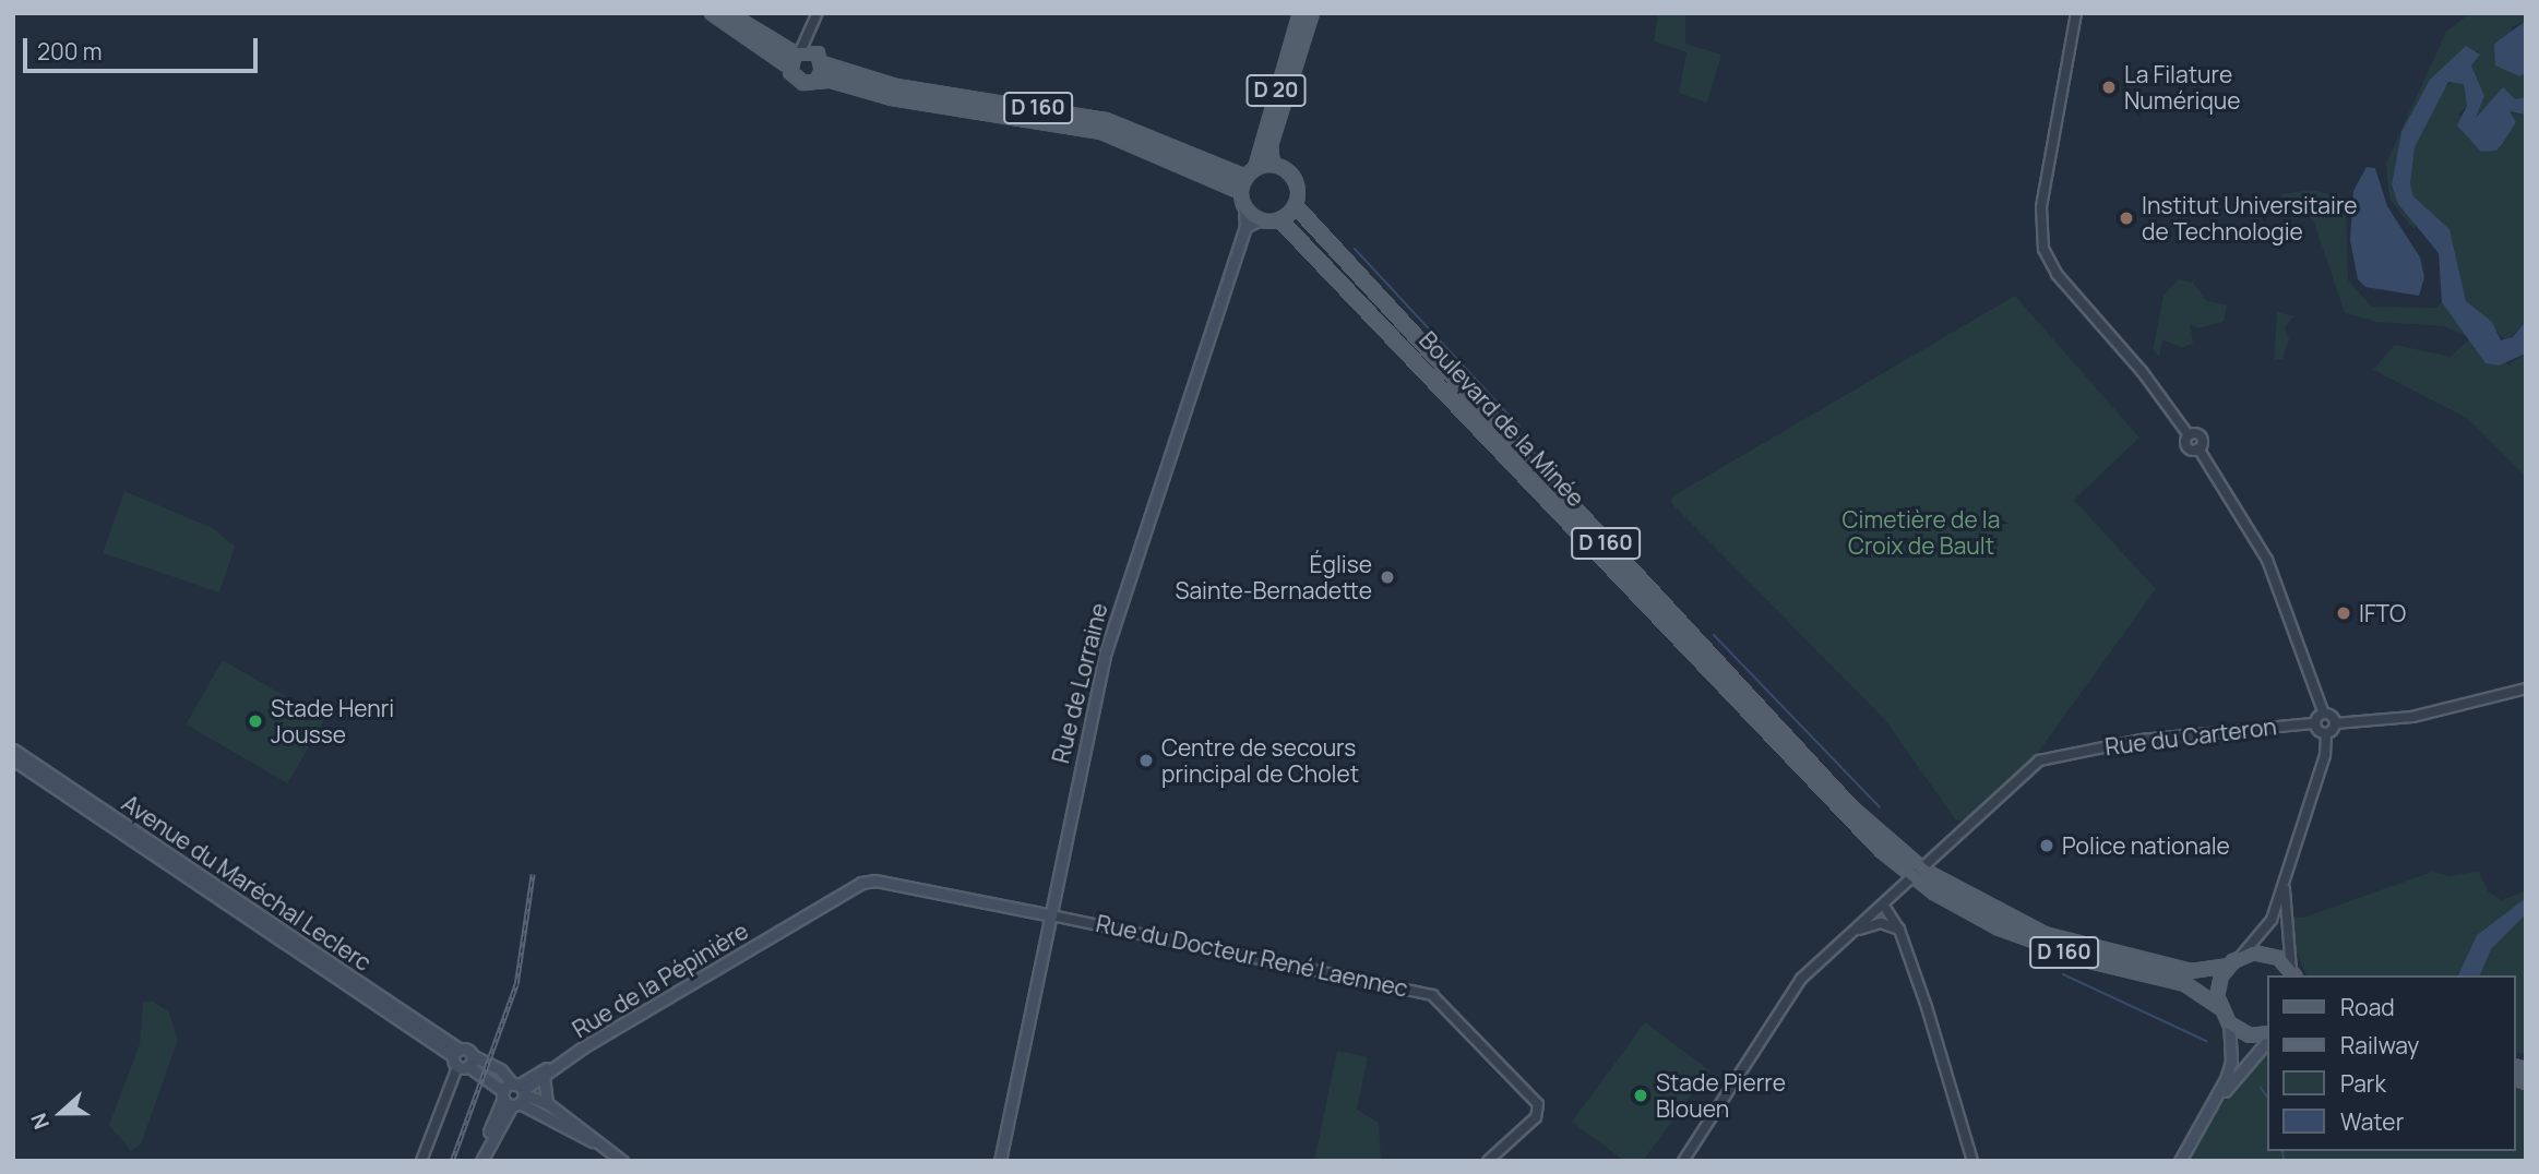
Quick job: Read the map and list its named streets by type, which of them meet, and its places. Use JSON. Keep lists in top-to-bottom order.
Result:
{
  "streets": {
    "main road": [
      "D 20",
      "D 160",
      "Boulevard de la Minée",
      "Rue de Lorraine",
      "Avenue du Maréchal Leclerc",
      "Rue de la Pépinière"
    ],
    "street": ["Rue du Carteron", "Rue du Docteur René Laennec"]
  },
  "crossings": [
    ["D 20", "D 160"],
    ["D 20", "Boulevard de la Minée"],
    ["D 20", "Rue de Lorraine"],
    ["D 160", "Boulevard de la Minée"],
    ["D 160", "Rue de Lorraine"],
    ["D 160", "Rue du Carteron"],
    ["Boulevard de la Minée", "Rue de Lorraine"],
    ["Boulevard de la Minée", "Rue du Carteron"],
    ["Rue de Lorraine", "Rue du Docteur René Laennec"],
    ["Rue de Lorraine", "Rue de la Pépinière"],
    ["Avenue du Maréchal Leclerc", "Rue de la Pépinière"],
    ["Rue du Docteur René Laennec", "Rue de la Pépinière"]
  ],
  "parks": ["Cimetière de la Croix de Bault"],
  "places": [
    "La Filature Numérique",
    "Institut Universitaire de Technologie",
    "Église Sainte-Bernadette",
    "IFTO",
    "Stade Henri Jousse",
    "Centre de secours principal de Cholet",
    "Police nationale",
    "Stade Pierre Blouen"
  ],
  "legend": [
    "Road",
    "Railway",
    "Park",
    "Water"
  ],
  "scale_bar": "200 m",
  "north": "left"
}
